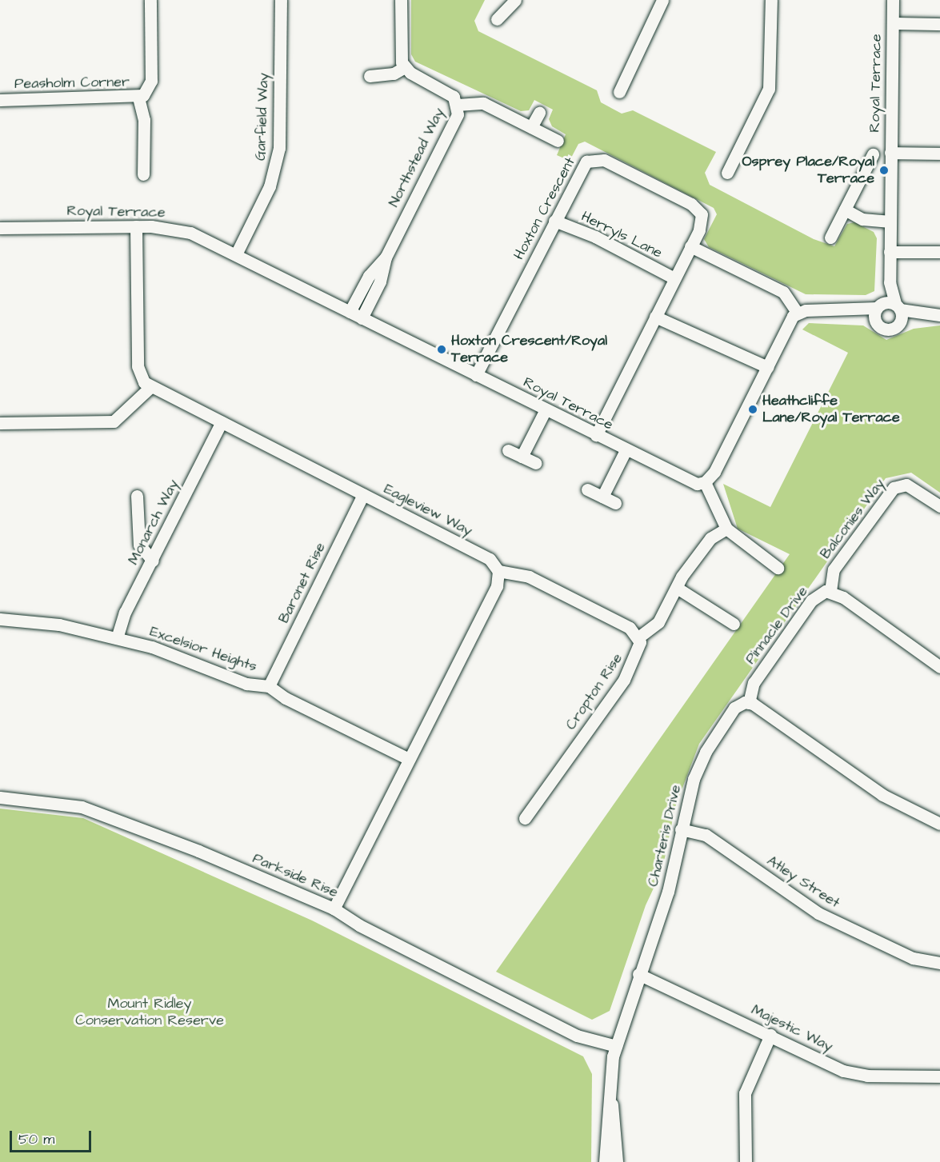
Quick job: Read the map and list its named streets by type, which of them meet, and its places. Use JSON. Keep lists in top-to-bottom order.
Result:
{
  "streets": {
    "street": [
      "Peasholm Corner",
      "Royal Terrace",
      "Garfield Way",
      "Northstead Way",
      "Hoxton Crescent",
      "Herryls Lane",
      "Eagleview Way",
      "Balconies Way",
      "Monarch Way",
      "Baronet Rise",
      "Pinnacle Drive",
      "Excelsior Heights",
      "Cropton Rise",
      "Charteris Drive",
      "Parkside Rise",
      "Atley Street",
      "Majestic Way"
    ]
  },
  "crossings": [
    ["Royal Terrace", "Garfield Way"],
    ["Royal Terrace", "Northstead Way"],
    ["Royal Terrace", "Hoxton Crescent"],
    ["Hoxton Crescent", "Herryls Lane"],
    ["Eagleview Way", "Monarch Way"],
    ["Eagleview Way", "Baronet Rise"],
    ["Balconies Way", "Pinnacle Drive"],
    ["Monarch Way", "Excelsior Heights"],
    ["Baronet Rise", "Excelsior Heights"],
    ["Pinnacle Drive", "Charteris Drive"],
    ["Charteris Drive", "Parkside Rise"],
    ["Charteris Drive", "Atley Street"],
    ["Charteris Drive", "Majestic Way"]
  ],
  "parks": ["Mount Ridley Conservation Reserve"],
  "places": ["Osprey Place/Royal Terrace", "Hoxton Crescent/Royal Terrace", "Heathcliffe Lane/Royal Terrace"],
  "scale_bar": "50 m"
}
